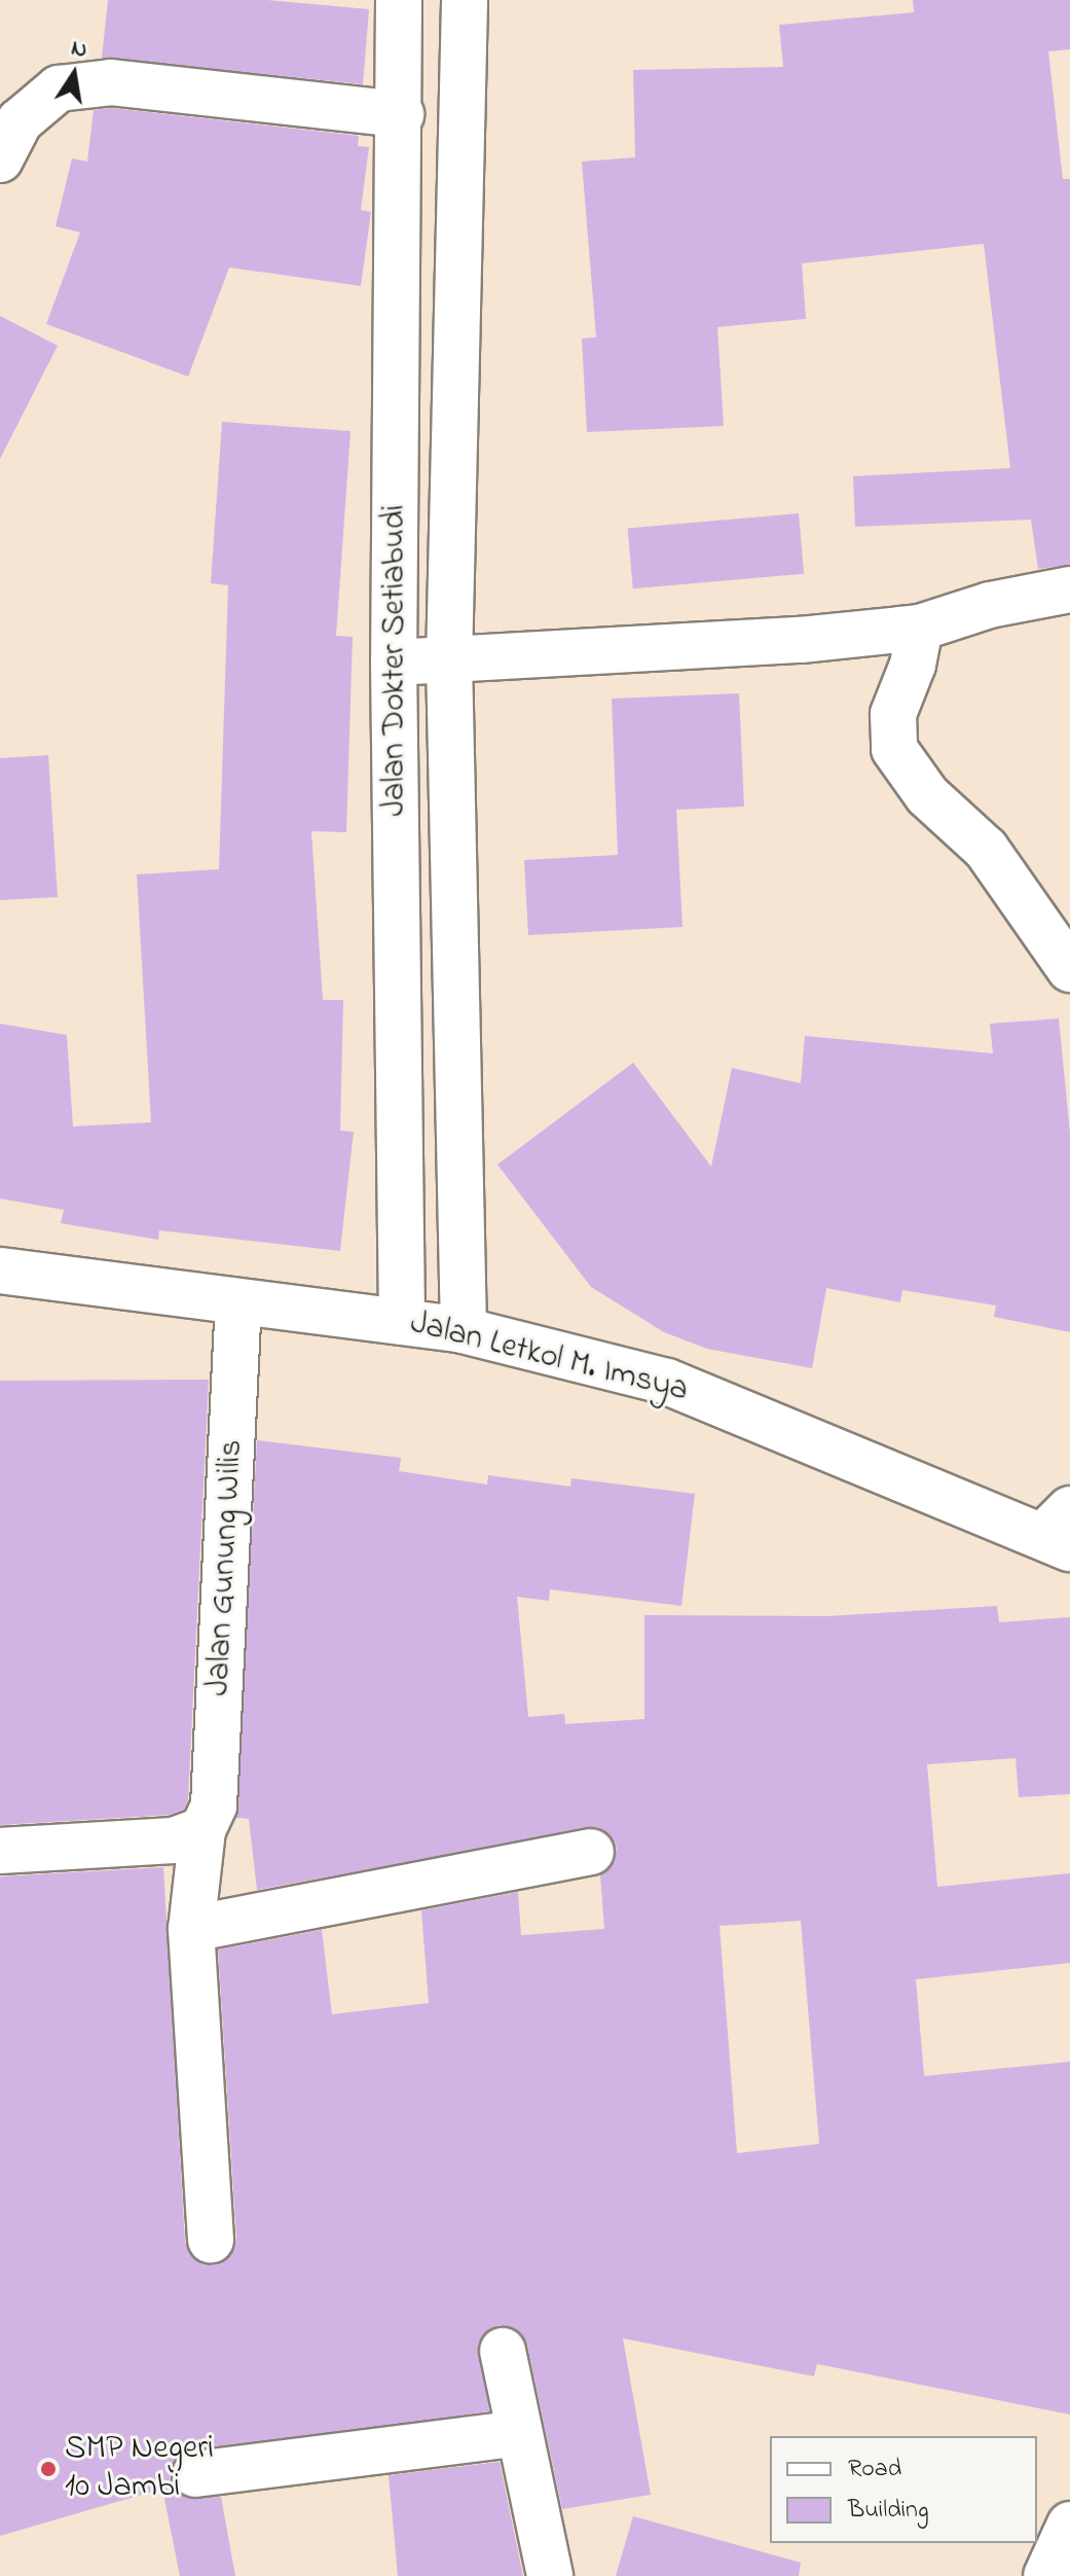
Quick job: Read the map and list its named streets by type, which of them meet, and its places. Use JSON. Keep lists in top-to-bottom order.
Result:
{
  "streets": {
    "street": ["Jalan Dokter Setiabudi", "Jalan Letkol M. Imsya", "Jalan Gunung Wilis"]
  },
  "crossings": [
    ["Jalan Dokter Setiabudi", "Jalan Letkol M. Imsya"],
    ["Jalan Letkol M. Imsya", "Jalan Gunung Wilis"]
  ],
  "places": ["SMP Negeri 10 Jambi"],
  "legend": ["Road", "Building"],
  "north": "top"
}
